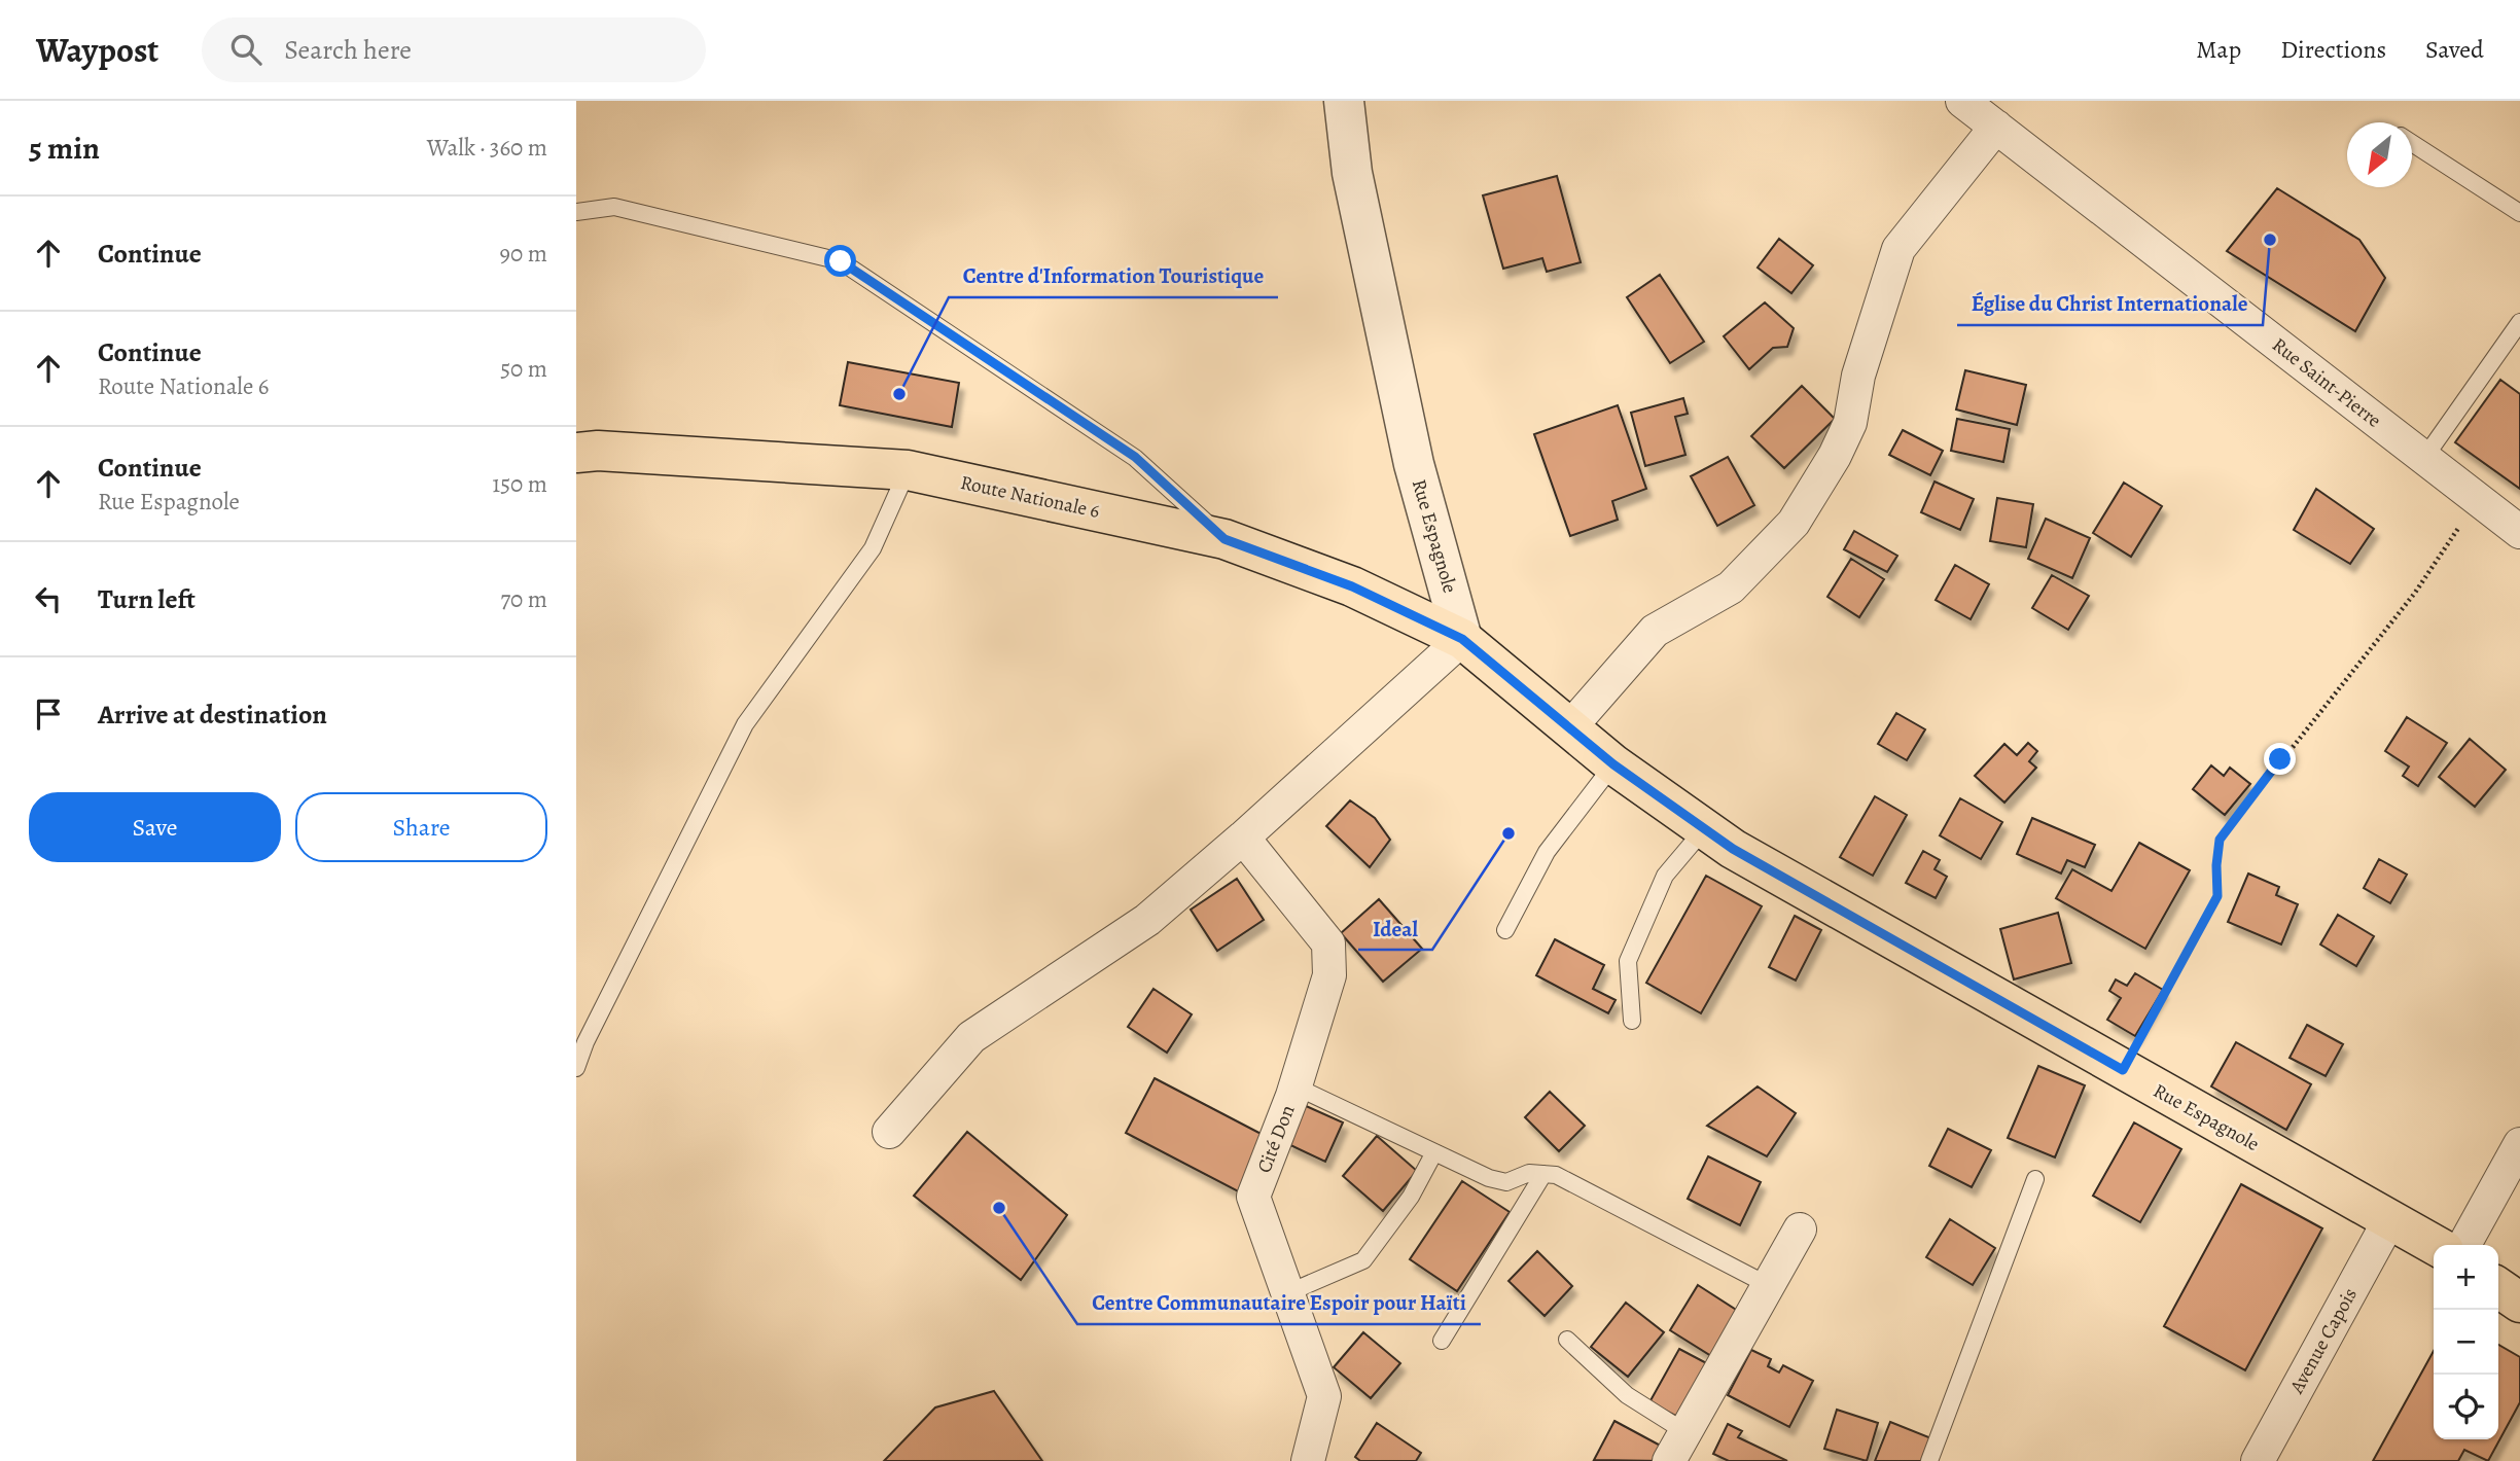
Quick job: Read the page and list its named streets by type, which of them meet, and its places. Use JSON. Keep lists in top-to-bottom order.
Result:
{
  "streets": {
    "main road": ["Route Nationale 6", "Rue Espagnole"],
    "street": ["Rue Saint-Pierre", "Cité Don", "Avenue Capois"]
  },
  "crossings": [
    ["Route Nationale 6", "Rue Espagnole"],
    ["Rue Espagnole", "Avenue Capois"]
  ],
  "places": [
    "Église du Christ Internationale",
    "Centre d'Information Touristique",
    "Ideal",
    "Centre Communautaire Espoir pour Haïti"
  ],
  "north": "bottom left",
  "page": {
    "header": "Waypost",
    "search": "Search here",
    "nav": ["Map", "Directions", "Saved"],
    "heading": ["5 min", "Walk · 360 m"],
    "list": [
      ["Continue", "90 m"],
      ["Continue", "Route Nationale 6", "50 m"],
      ["Continue", "Rue Espagnole", "150 m"],
      ["Turn left", "70 m"],
      "Arrive at destination"
    ],
    "buttons": ["Save", "Share"],
    "map_buttons": ["+", "−"]
  }
}
